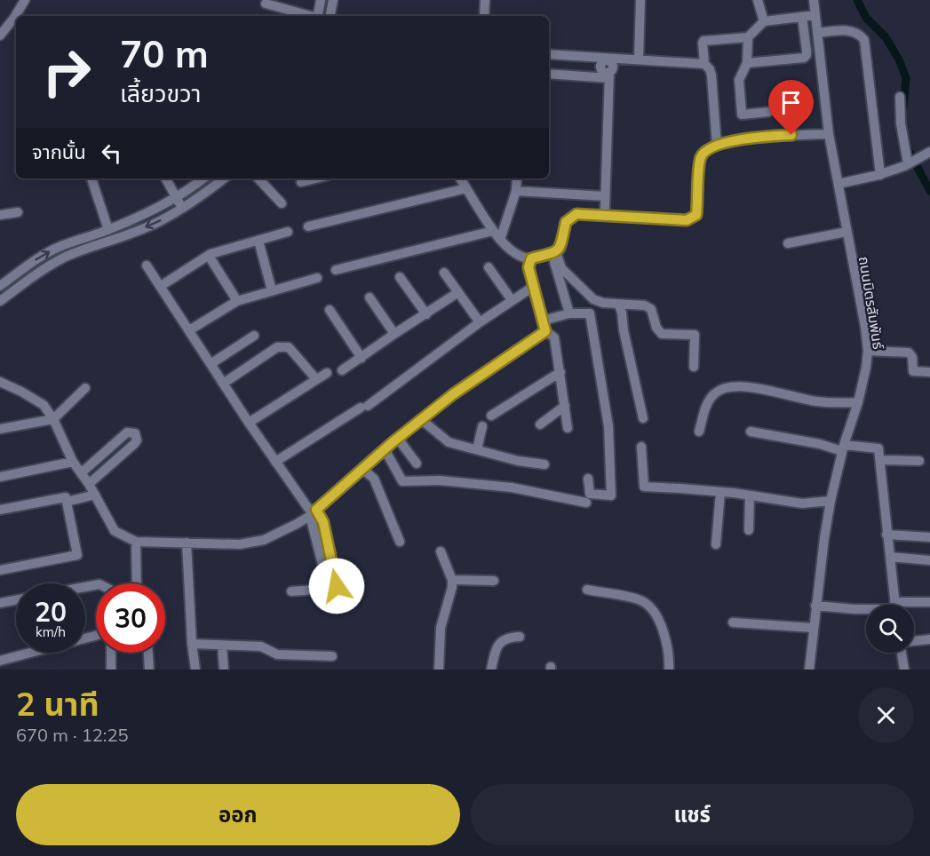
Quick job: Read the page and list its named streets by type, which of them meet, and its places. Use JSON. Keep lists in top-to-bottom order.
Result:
{
  "streets": {
    "street": ["ถนนมิตรสัมพันธ์"]
  },
  "page": {
    "turn": ["70 m", "เลี้ยวขวา"],
    "then": "จากนั้น",
    "speed": "20 km/h",
    "limit": "30",
    "heading": ["2 นาที", "670 m · 12:25"],
    "buttons": ["ออก", "แชร์"]
  }
}
